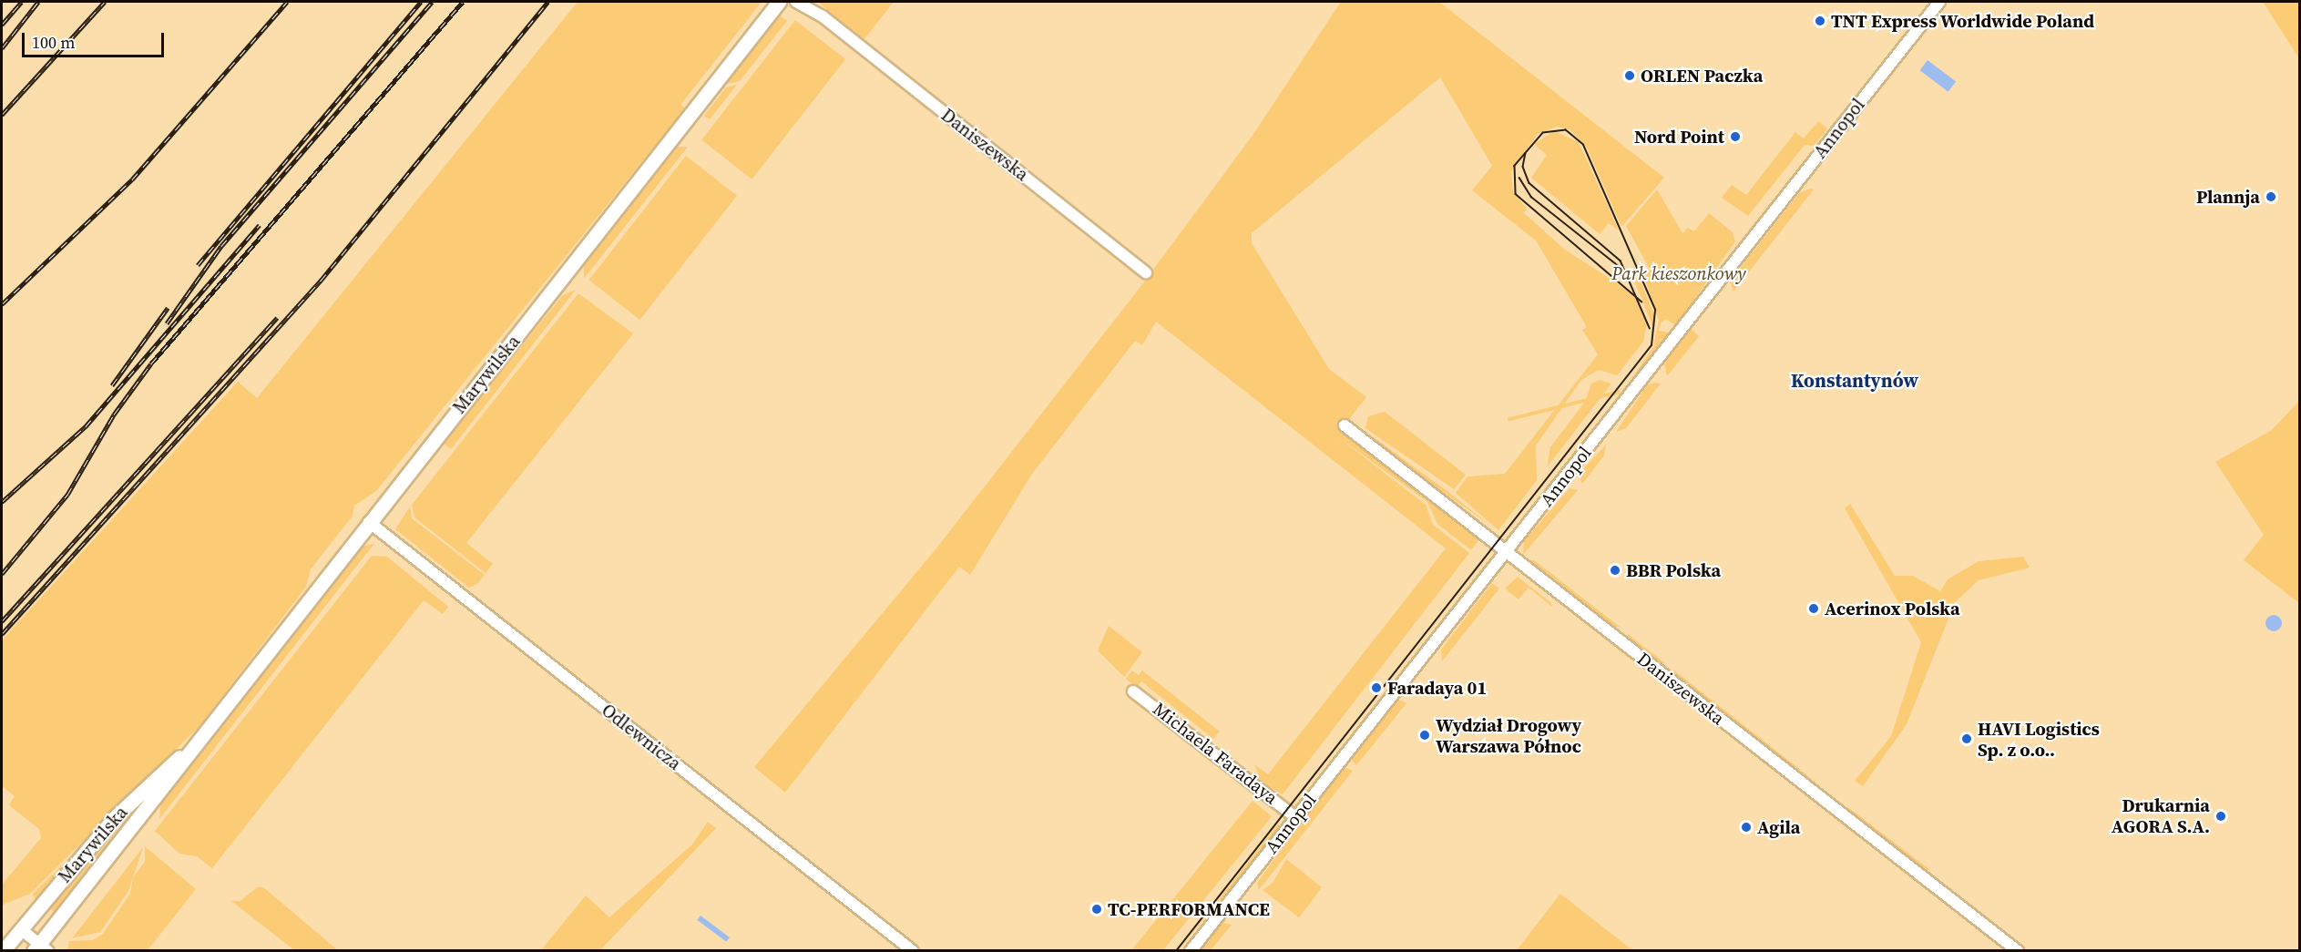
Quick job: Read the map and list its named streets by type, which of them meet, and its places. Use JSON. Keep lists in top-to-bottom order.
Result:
{
  "streets": {
    "main road": ["Marywilska"],
    "street": [
      "Annopol",
      "Daniszewska",
      "Odlewnicza",
      "Michaela Faradaya"
    ]
  },
  "crossings": [
    ["Annopol", "Daniszewska"],
    ["Annopol", "Michaela Faradaya"],
    ["Marywilska", "Odlewnicza"]
  ],
  "districts": ["Konstantynów"],
  "parks": ["Park kieszonkowy"],
  "places": [
    "TNT Express Worldwide Poland",
    "ORLEN Paczka",
    "Nord Point",
    "Plannja",
    "BBR Polska",
    "Acerinox Polska",
    "Faradaya 01",
    "Wydział Drogowy Warszawa Północ",
    "HAVI Logistics Sp. z o.o..",
    "Drukarnia AGORA S.A.",
    "Agila",
    "TC-PERFORMANCE"
  ],
  "scale_bar": "100 m"
}
